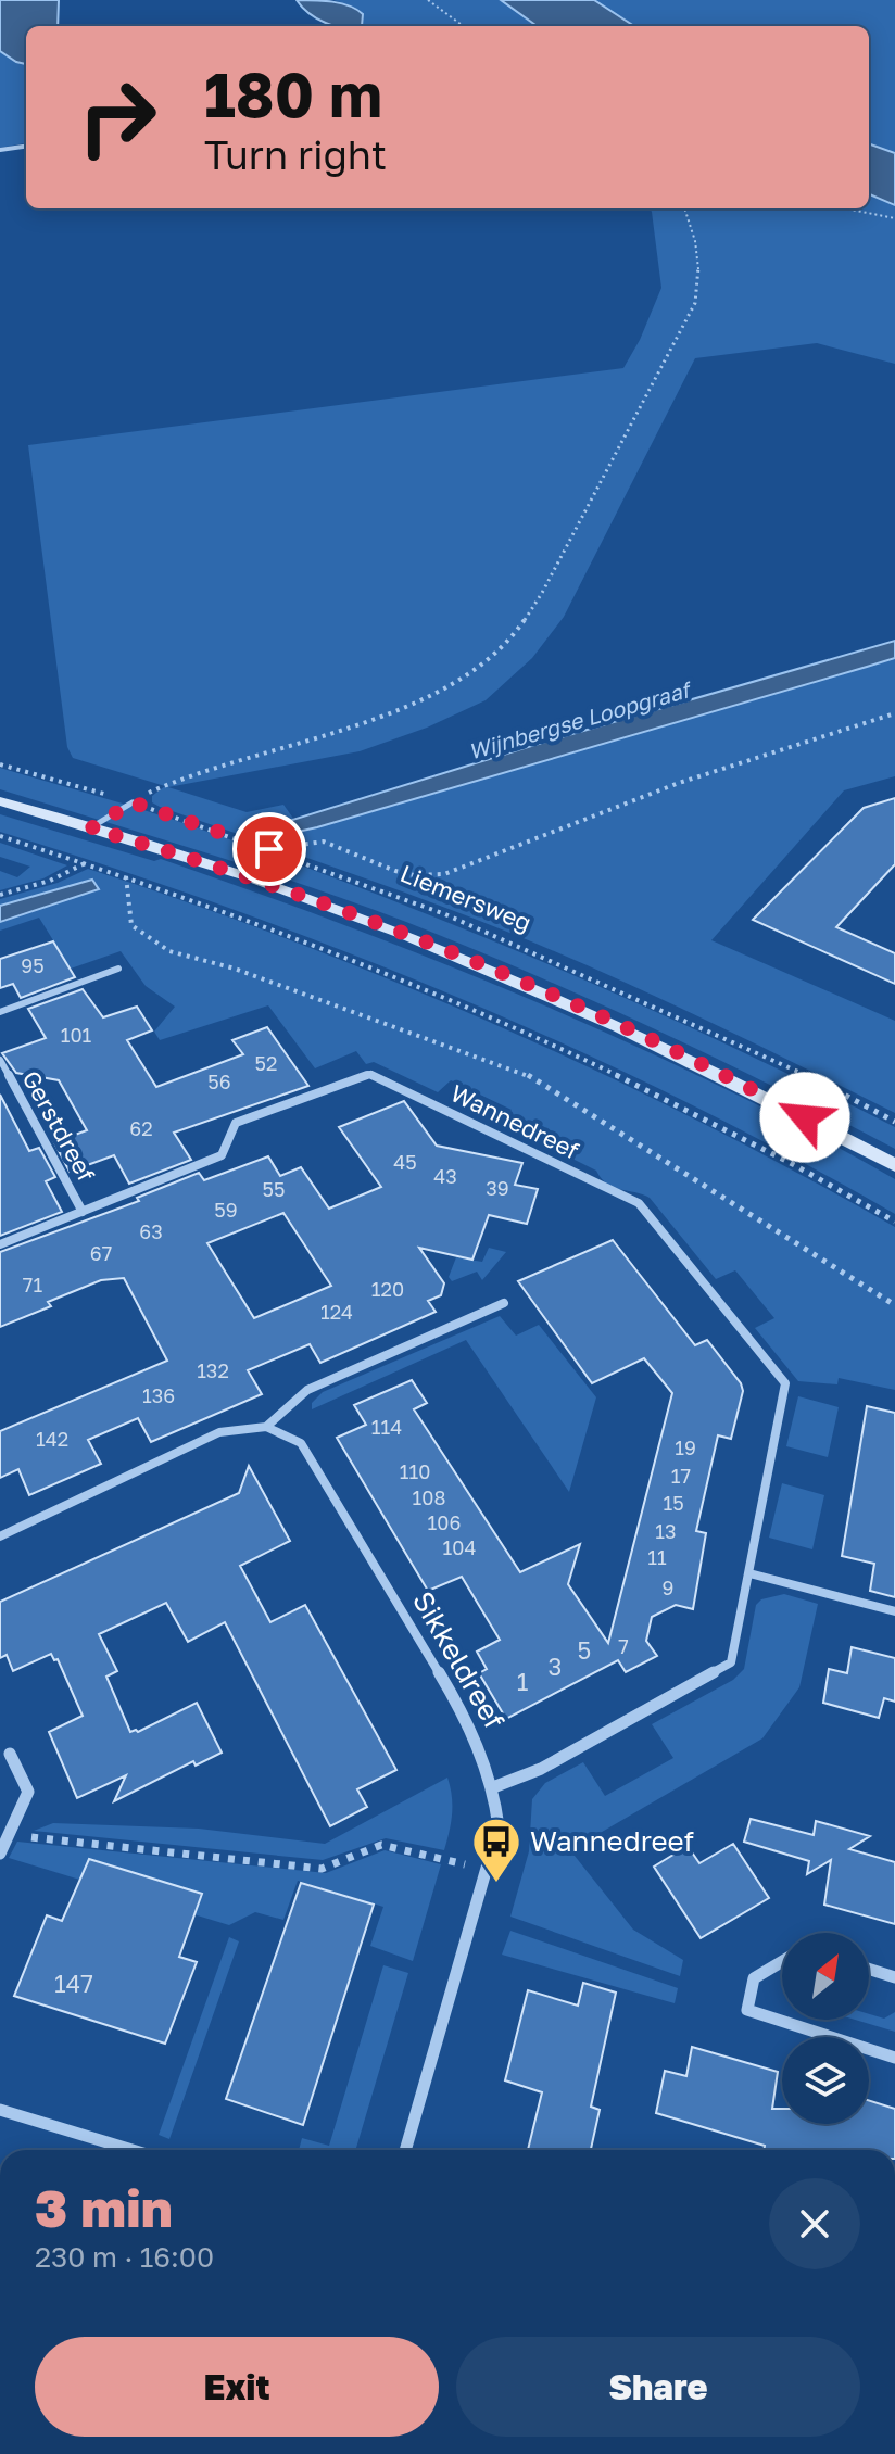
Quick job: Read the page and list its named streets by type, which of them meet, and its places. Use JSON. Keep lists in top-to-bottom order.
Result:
{
  "streets": {
    "street": ["Wannedreef", "Gerstdreef", "Sikkeldreef"],
    "path": ["Liemersweg"]
  },
  "crossings": [
    ["Wannedreef", "Gerstdreef"],
    ["Wannedreef", "Sikkeldreef"]
  ],
  "water": ["Wijnbergse Loopgraaf"],
  "places": {
    "bus stop": ["Wannedreef"]
  },
  "house_numbers": [
    "95",
    "101",
    "52",
    "56",
    "62",
    "45",
    "43",
    "39",
    "55",
    "59",
    "63",
    "67",
    "71",
    "120",
    "124",
    "132",
    "136",
    "114",
    "142",
    "19",
    "110",
    "17",
    "108",
    "15",
    "106",
    "13",
    "104",
    "11",
    "9",
    "7",
    "5",
    "3",
    "1",
    "147"
  ],
  "north": "top right",
  "page": {
    "turn": ["180 m", "Turn right"],
    "heading": ["3 min", "230 m · 16:00"],
    "buttons": ["Exit", "Share"]
  }
}
